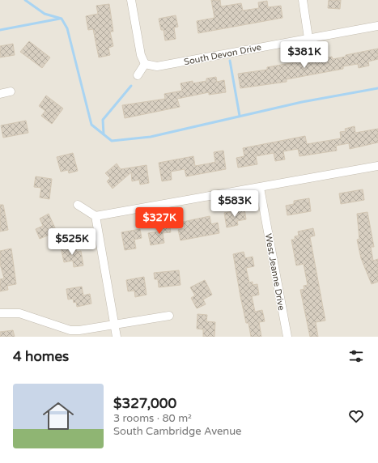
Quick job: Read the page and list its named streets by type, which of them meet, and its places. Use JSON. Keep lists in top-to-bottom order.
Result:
{
  "streets": {
    "street": ["South Devon Drive", "West Jeanne Drive"]
  },
  "page": {
    "price": [
      "$381K",
      "$583K",
      "$327K",
      "$525K"
    ],
    "heading": "4 homes",
    "list": [
      {
        "name": "$327,000",
        "note": "3 rooms · 80 m² · South Cambridge Avenue"
      }
    ]
  }
}
